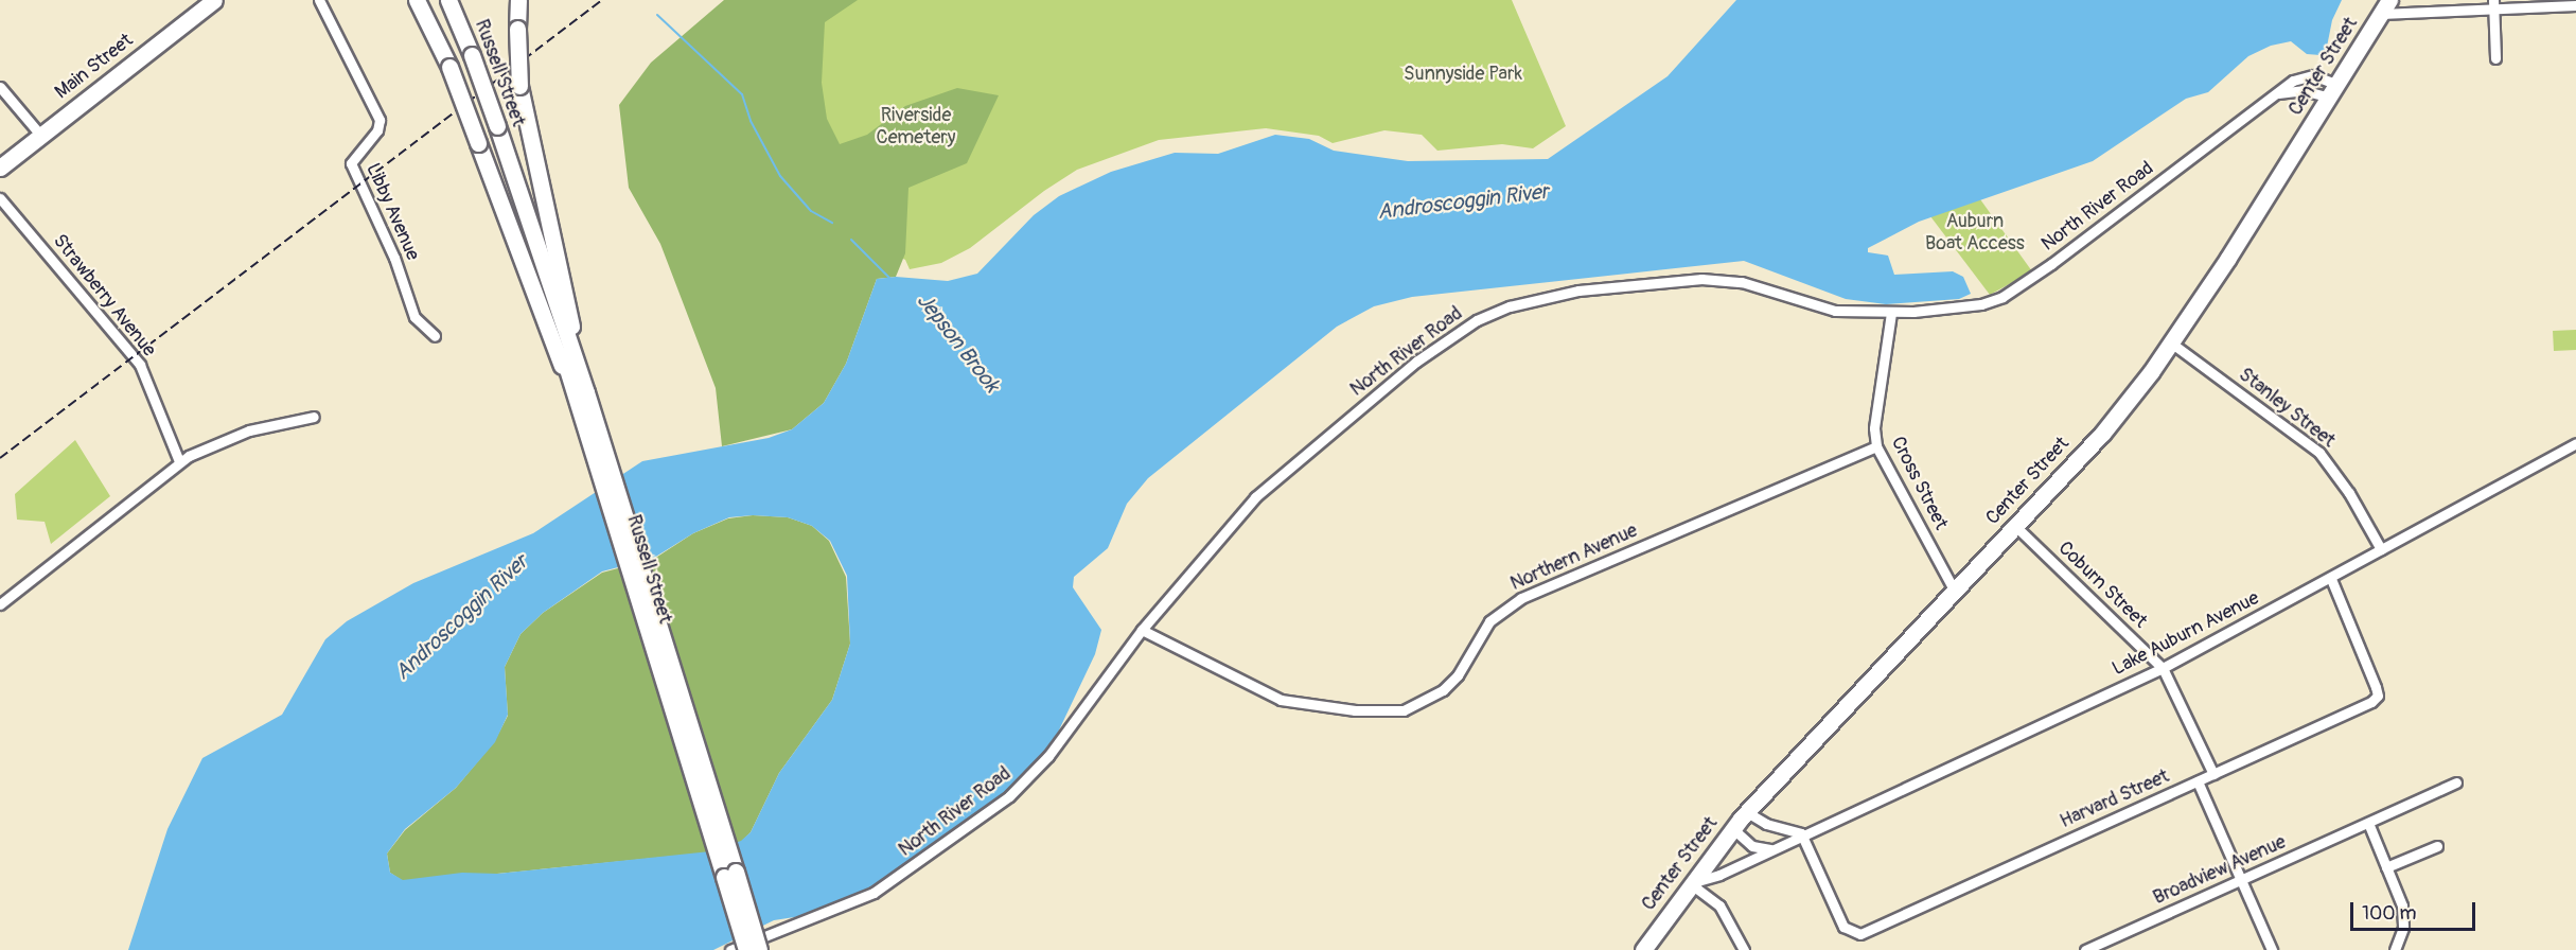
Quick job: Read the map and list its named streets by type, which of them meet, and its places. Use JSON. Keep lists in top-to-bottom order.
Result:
{
  "streets": {
    "main road": ["Main Street", "Center Street", "Russell Street"],
    "street": [
      "North River Road",
      "Libby Avenue",
      "Strawberry Avenue",
      "Stanley Street",
      "Cross Street",
      "Northern Avenue",
      "Coburn Street",
      "Lake Auburn Avenue",
      "Harvard Street",
      "Broadview Avenue"
    ]
  },
  "crossings": [
    ["Center Street", "North River Road"],
    ["Center Street", "Stanley Street"],
    ["Center Street", "Cross Street"],
    ["Center Street", "Coburn Street"],
    ["Center Street", "Lake Auburn Avenue"],
    ["North River Road", "Cross Street"],
    ["North River Road", "Northern Avenue"],
    ["Stanley Street", "Lake Auburn Avenue"],
    ["Cross Street", "Northern Avenue"],
    ["Coburn Street", "Lake Auburn Avenue"],
    ["Coburn Street", "Harvard Street"],
    ["Lake Auburn Avenue", "Harvard Street"]
  ],
  "water": ["Androscoggin River", "Jepson Brook"],
  "parks": ["Sunnyside Park", "Riverside Cemetery", "Auburn Boat Access"],
  "scale_bar": "100 m"
}
